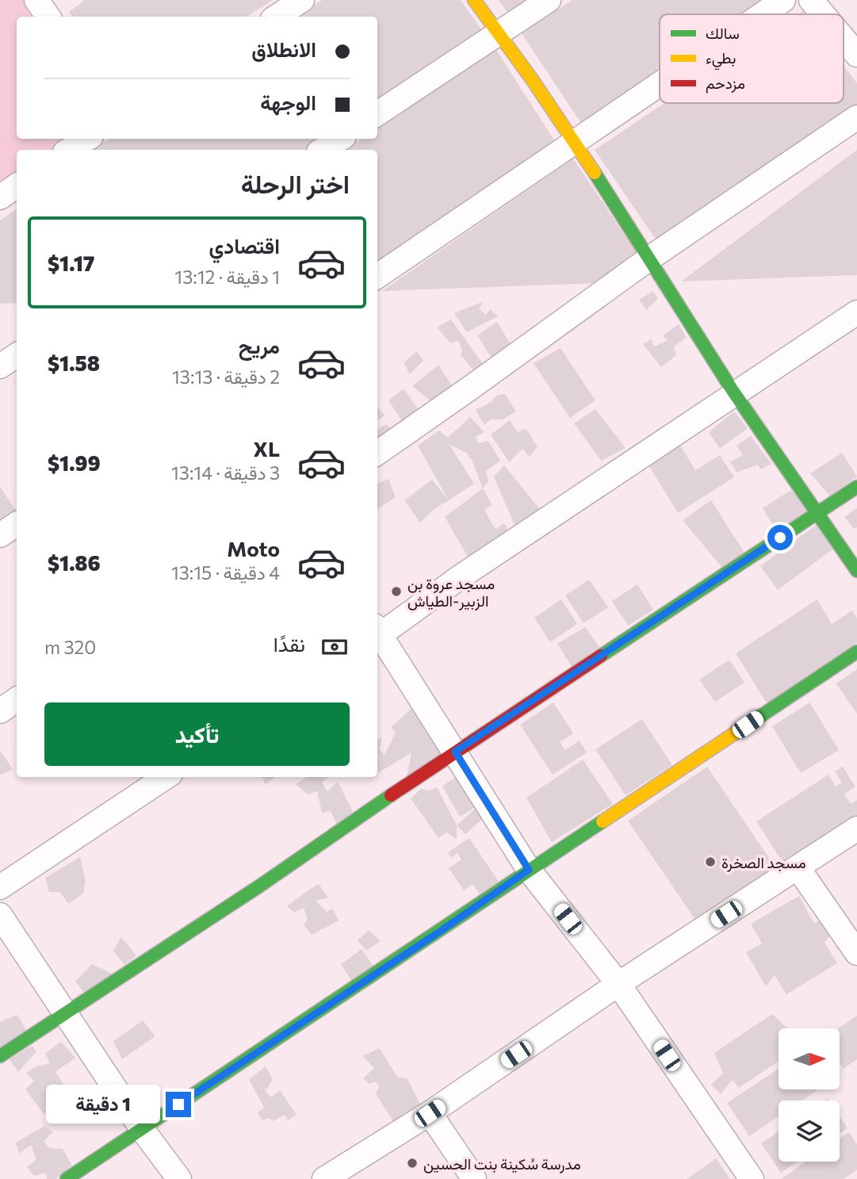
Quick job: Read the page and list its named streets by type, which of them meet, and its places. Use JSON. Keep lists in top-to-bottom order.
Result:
{
  "places": ["مسجد عروة بن الزبير-الطياش", "مسجد الصخرة", "مدرسة سُكينة بنت الحسين"],
  "legend": ["سالك", "بطيء", "مزدحم"],
  "north": "right",
  "page": {
    "banner": ["الانطلاق", "الوجهة"],
    "heading": "اختر الرحلة",
    "list": [
      {
        "name": "اقتصادي",
        "note": "1 دقيقة · 13:12",
        "value": "$1.17"
      },
      {
        "name": "مريح",
        "note": "2 دقيقة · 13:13",
        "value": "$1.58"
      },
      {
        "name": "XL",
        "note": "3 دقيقة · 13:14",
        "value": "$1.99"
      },
      {
        "name": "Moto",
        "note": "4 دقيقة · 13:15",
        "value": "$1.86"
      }
    ],
    "pay": ["نقدًا", "320 m"],
    "buttons": "تأكيد",
    "bubble": "1 دقيقة"
  }
}
